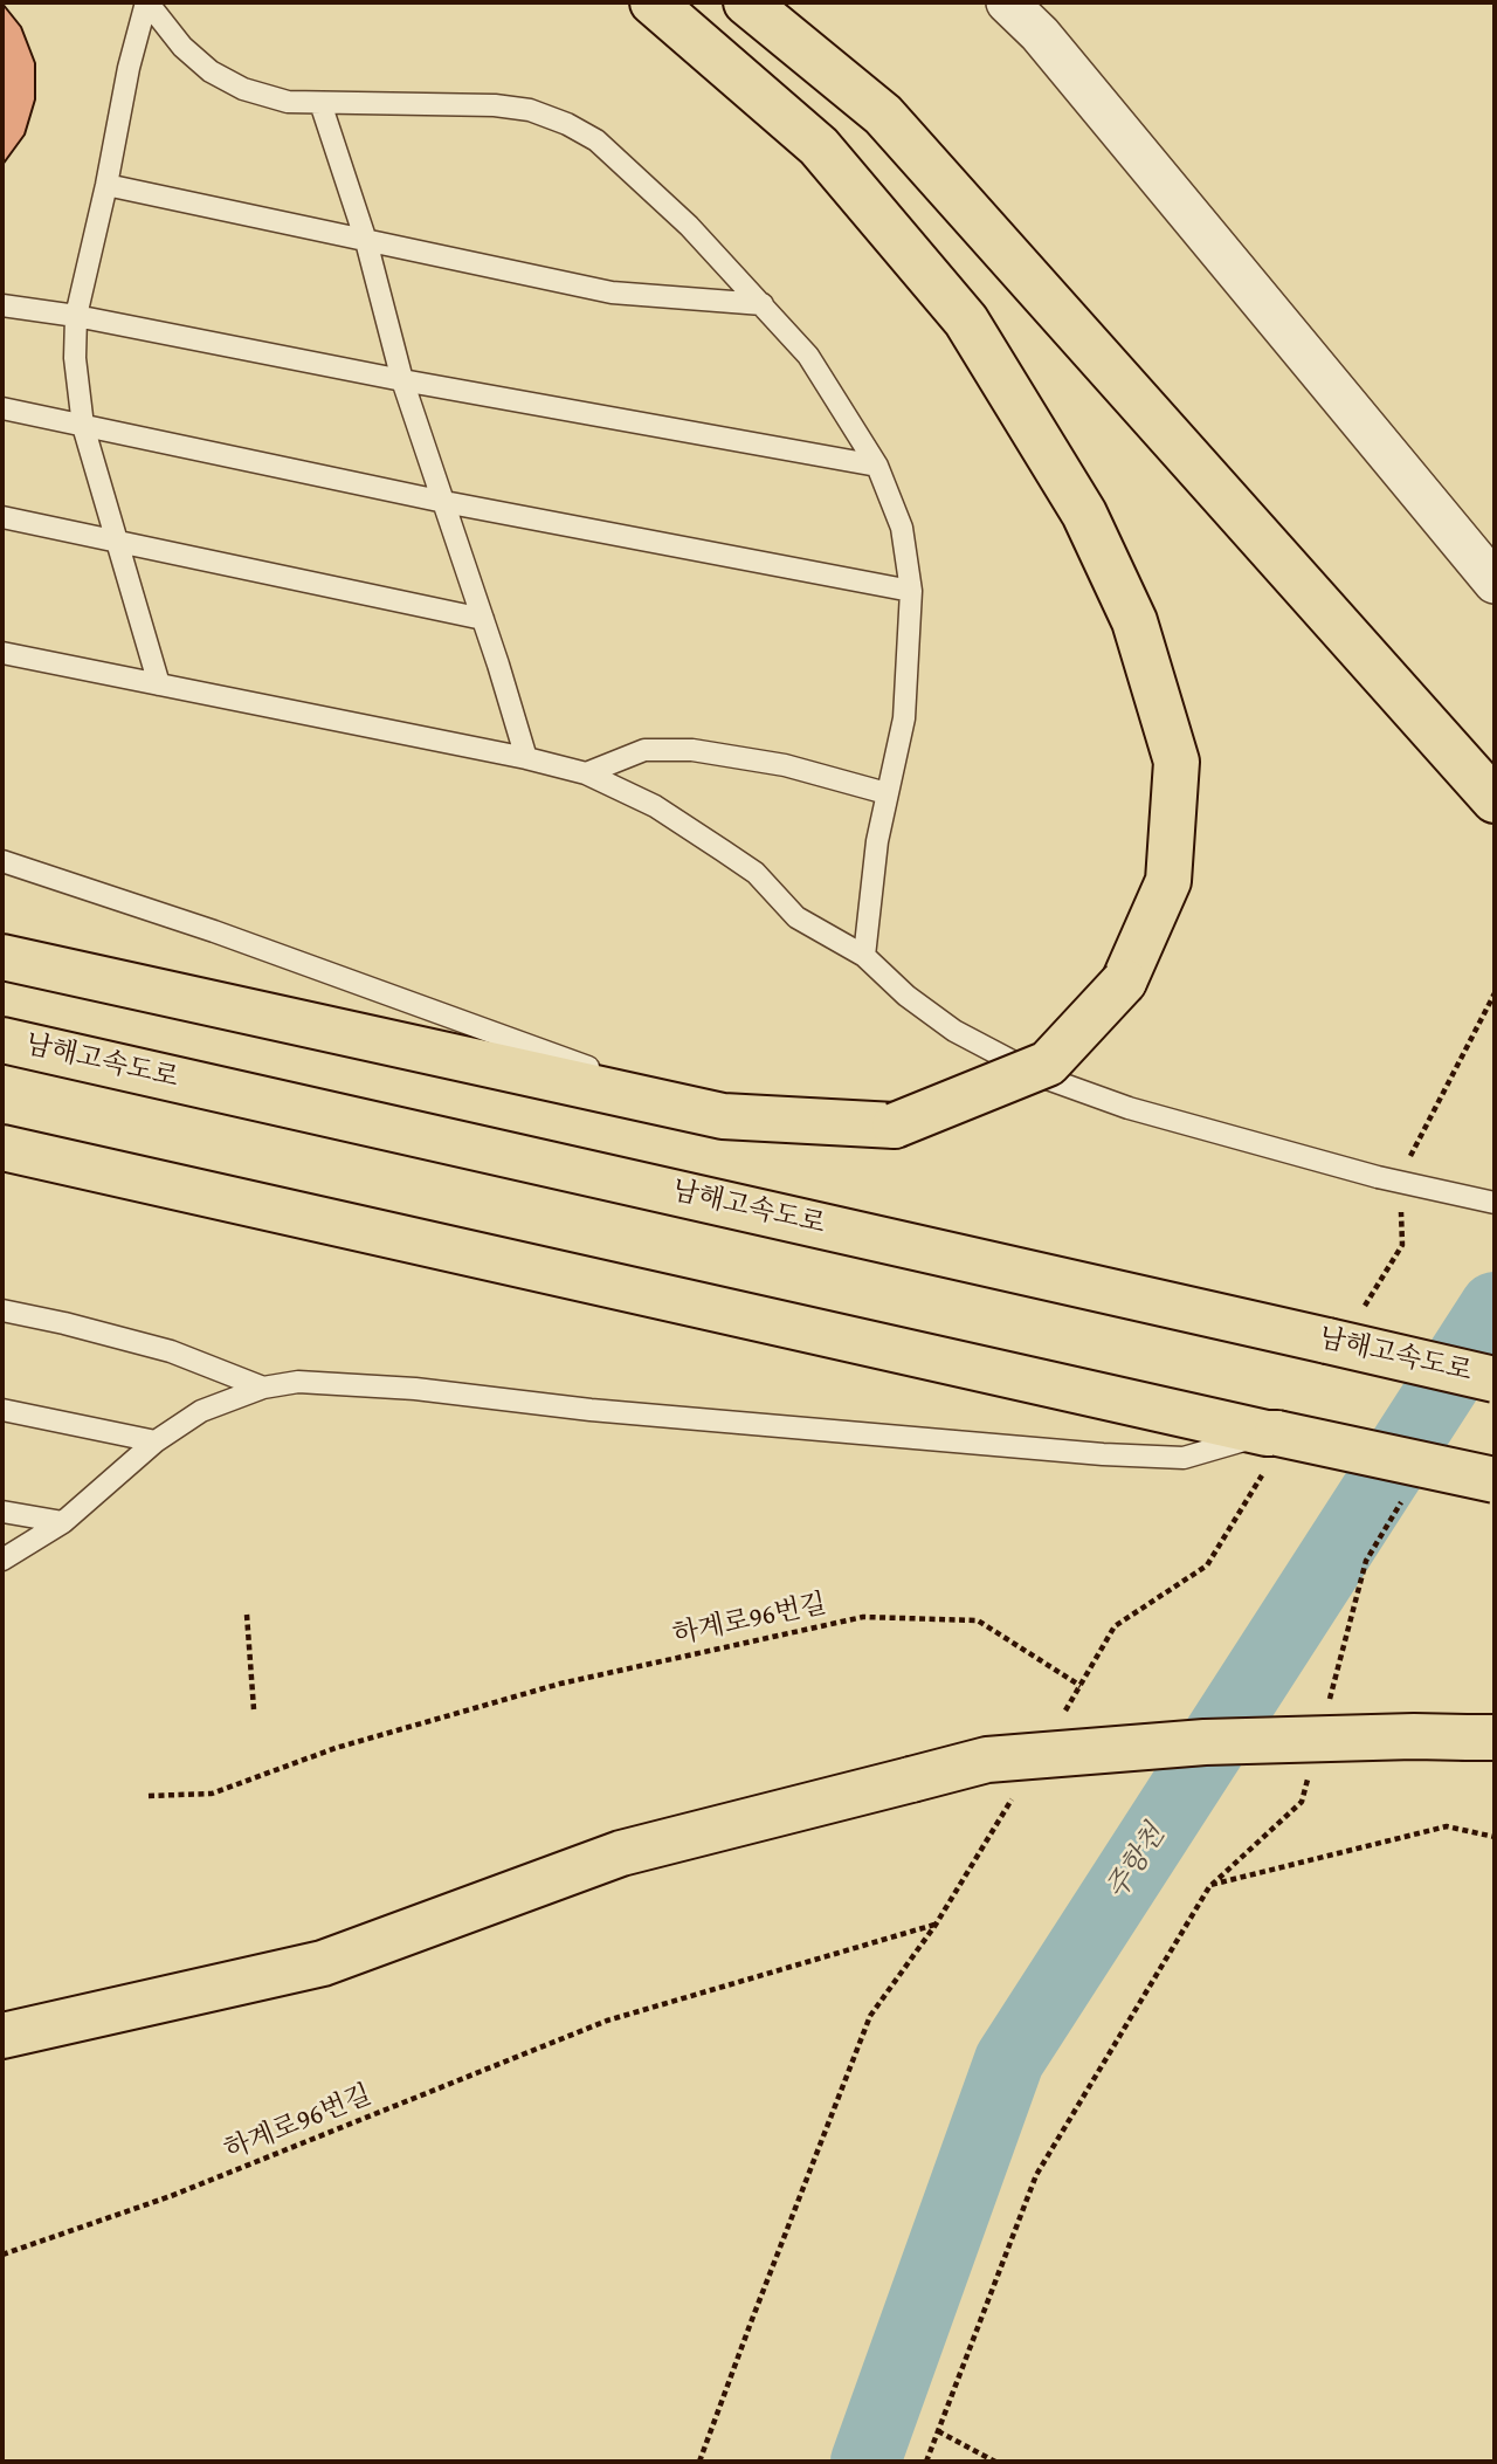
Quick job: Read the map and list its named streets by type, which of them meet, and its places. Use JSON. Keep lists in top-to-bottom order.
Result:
{
  "streets": {
    "highway": ["남해고속도로"],
    "path": ["하계로96번길"]
  },
  "water": ["주항천"]
}
